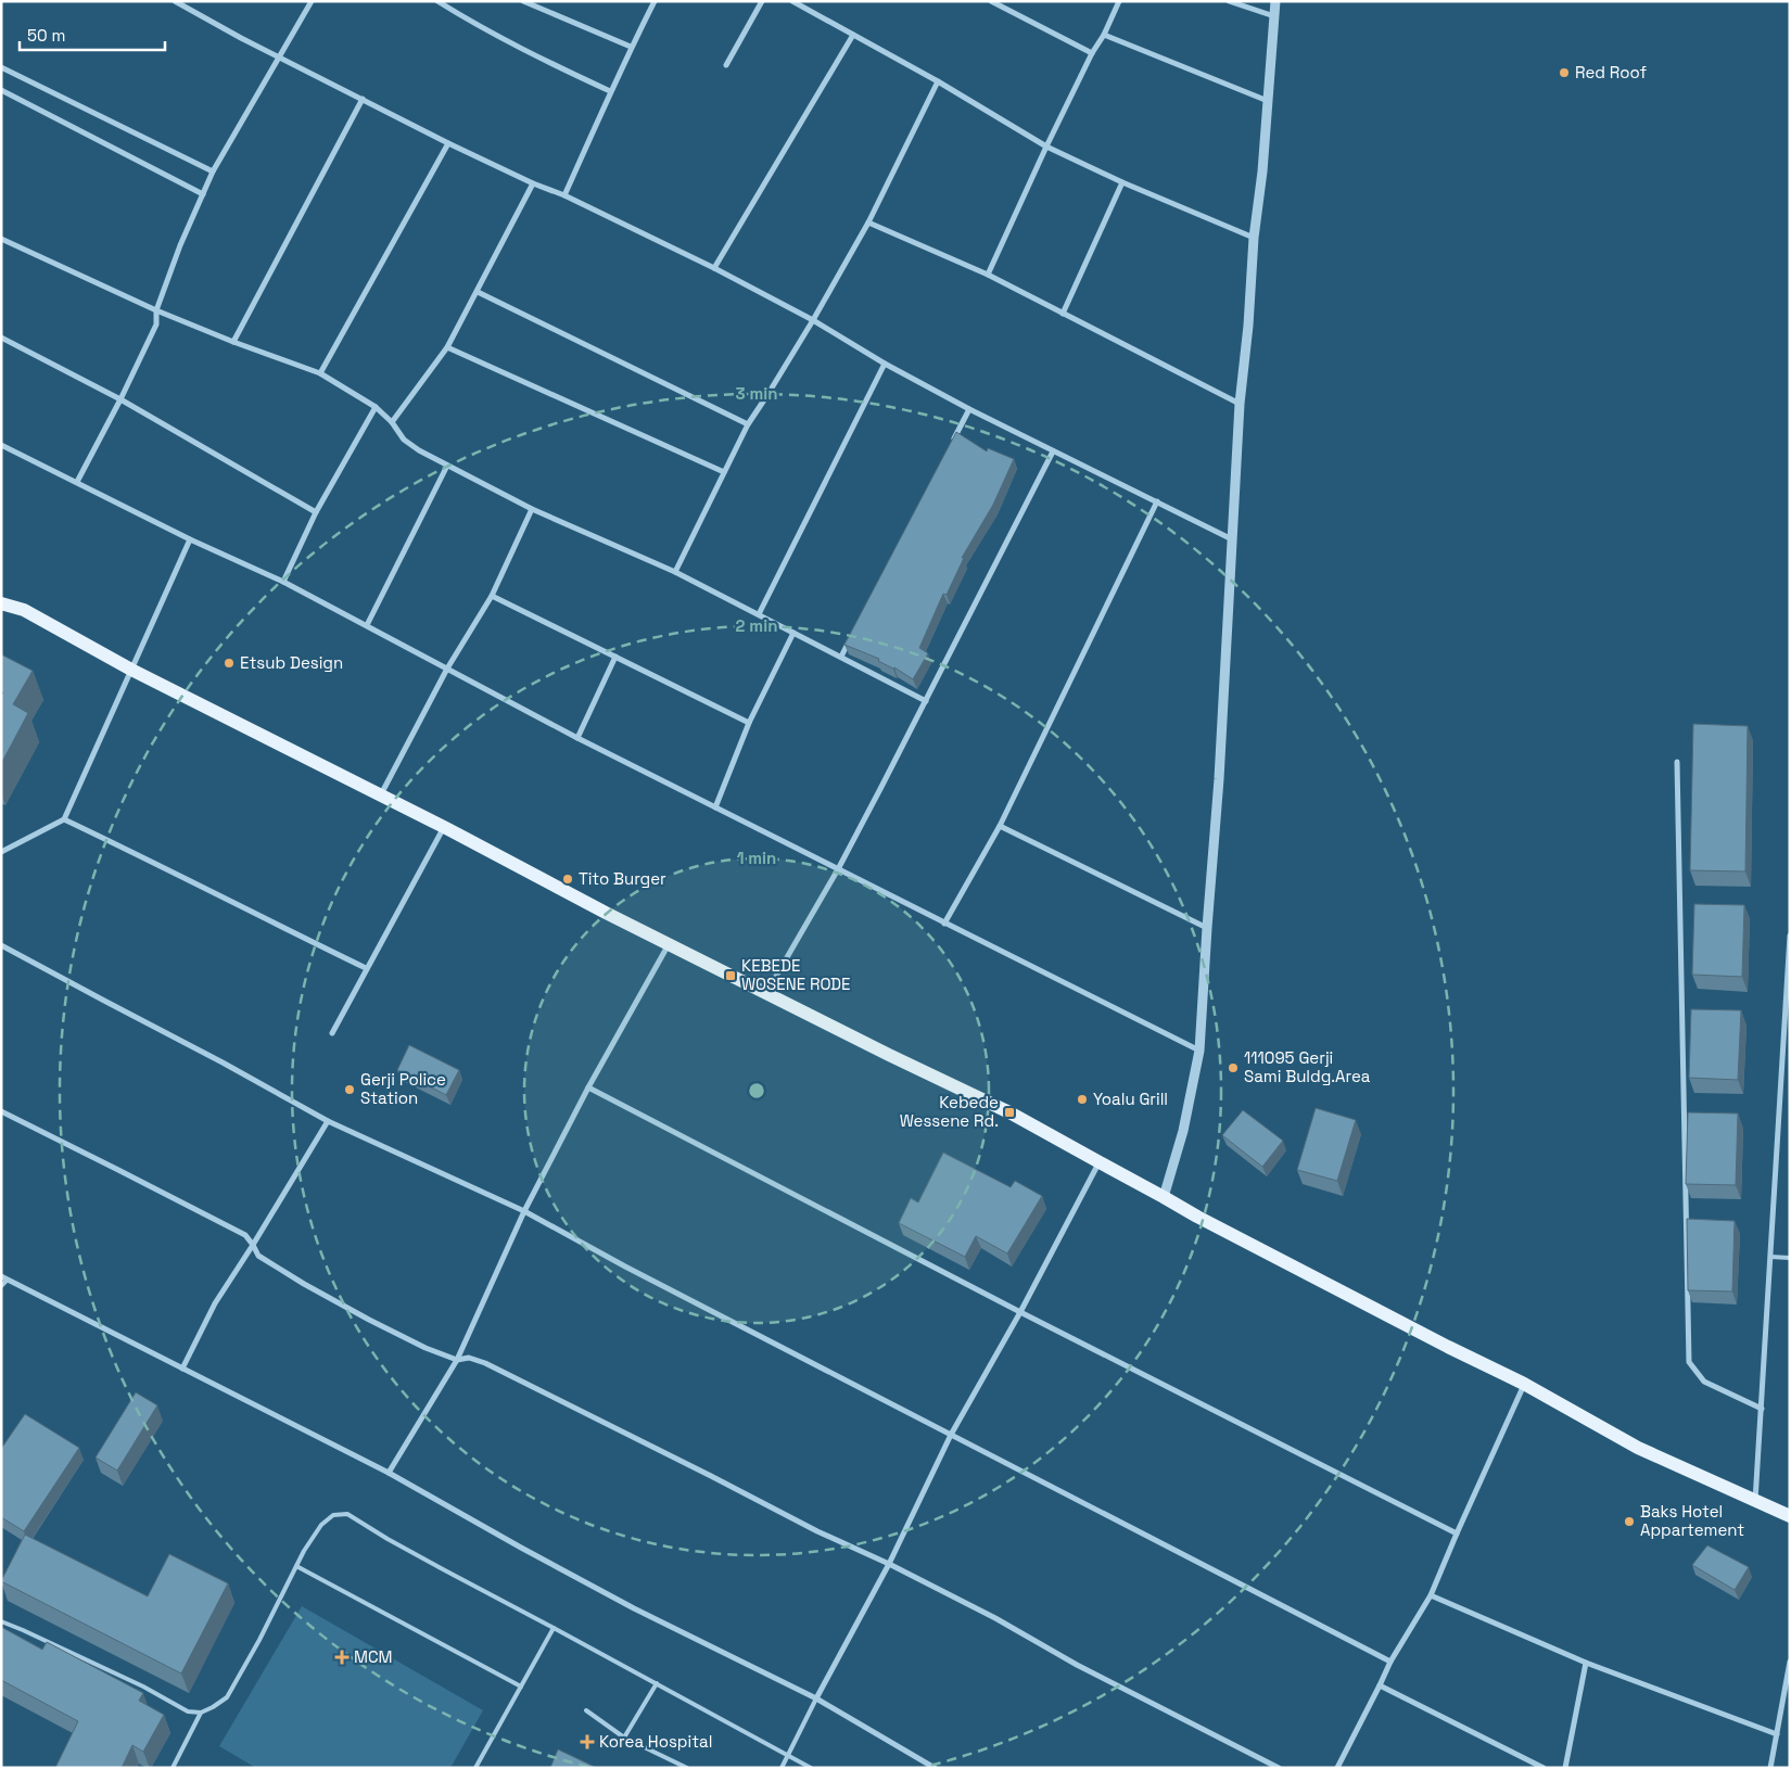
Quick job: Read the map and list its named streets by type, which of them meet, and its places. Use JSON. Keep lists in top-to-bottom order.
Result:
{
  "places": {
    "other": [
      "Red Roof",
      "Etsub Design",
      "Tito Burger",
      "111095 Gerji Sami Buldg.Area",
      "Gerji Police Station",
      "Yoalu Grill",
      "Baks Hotel Appartement"
    ],
    "transit": ["KEBEDE WOSENE RODE", "Kebede Wessene Rd."],
    "health": ["MCM", "Korea Hospital"]
  },
  "scale_bar": "50 m",
  "rings": ["3 min", "2 min", "1 min"]
}
